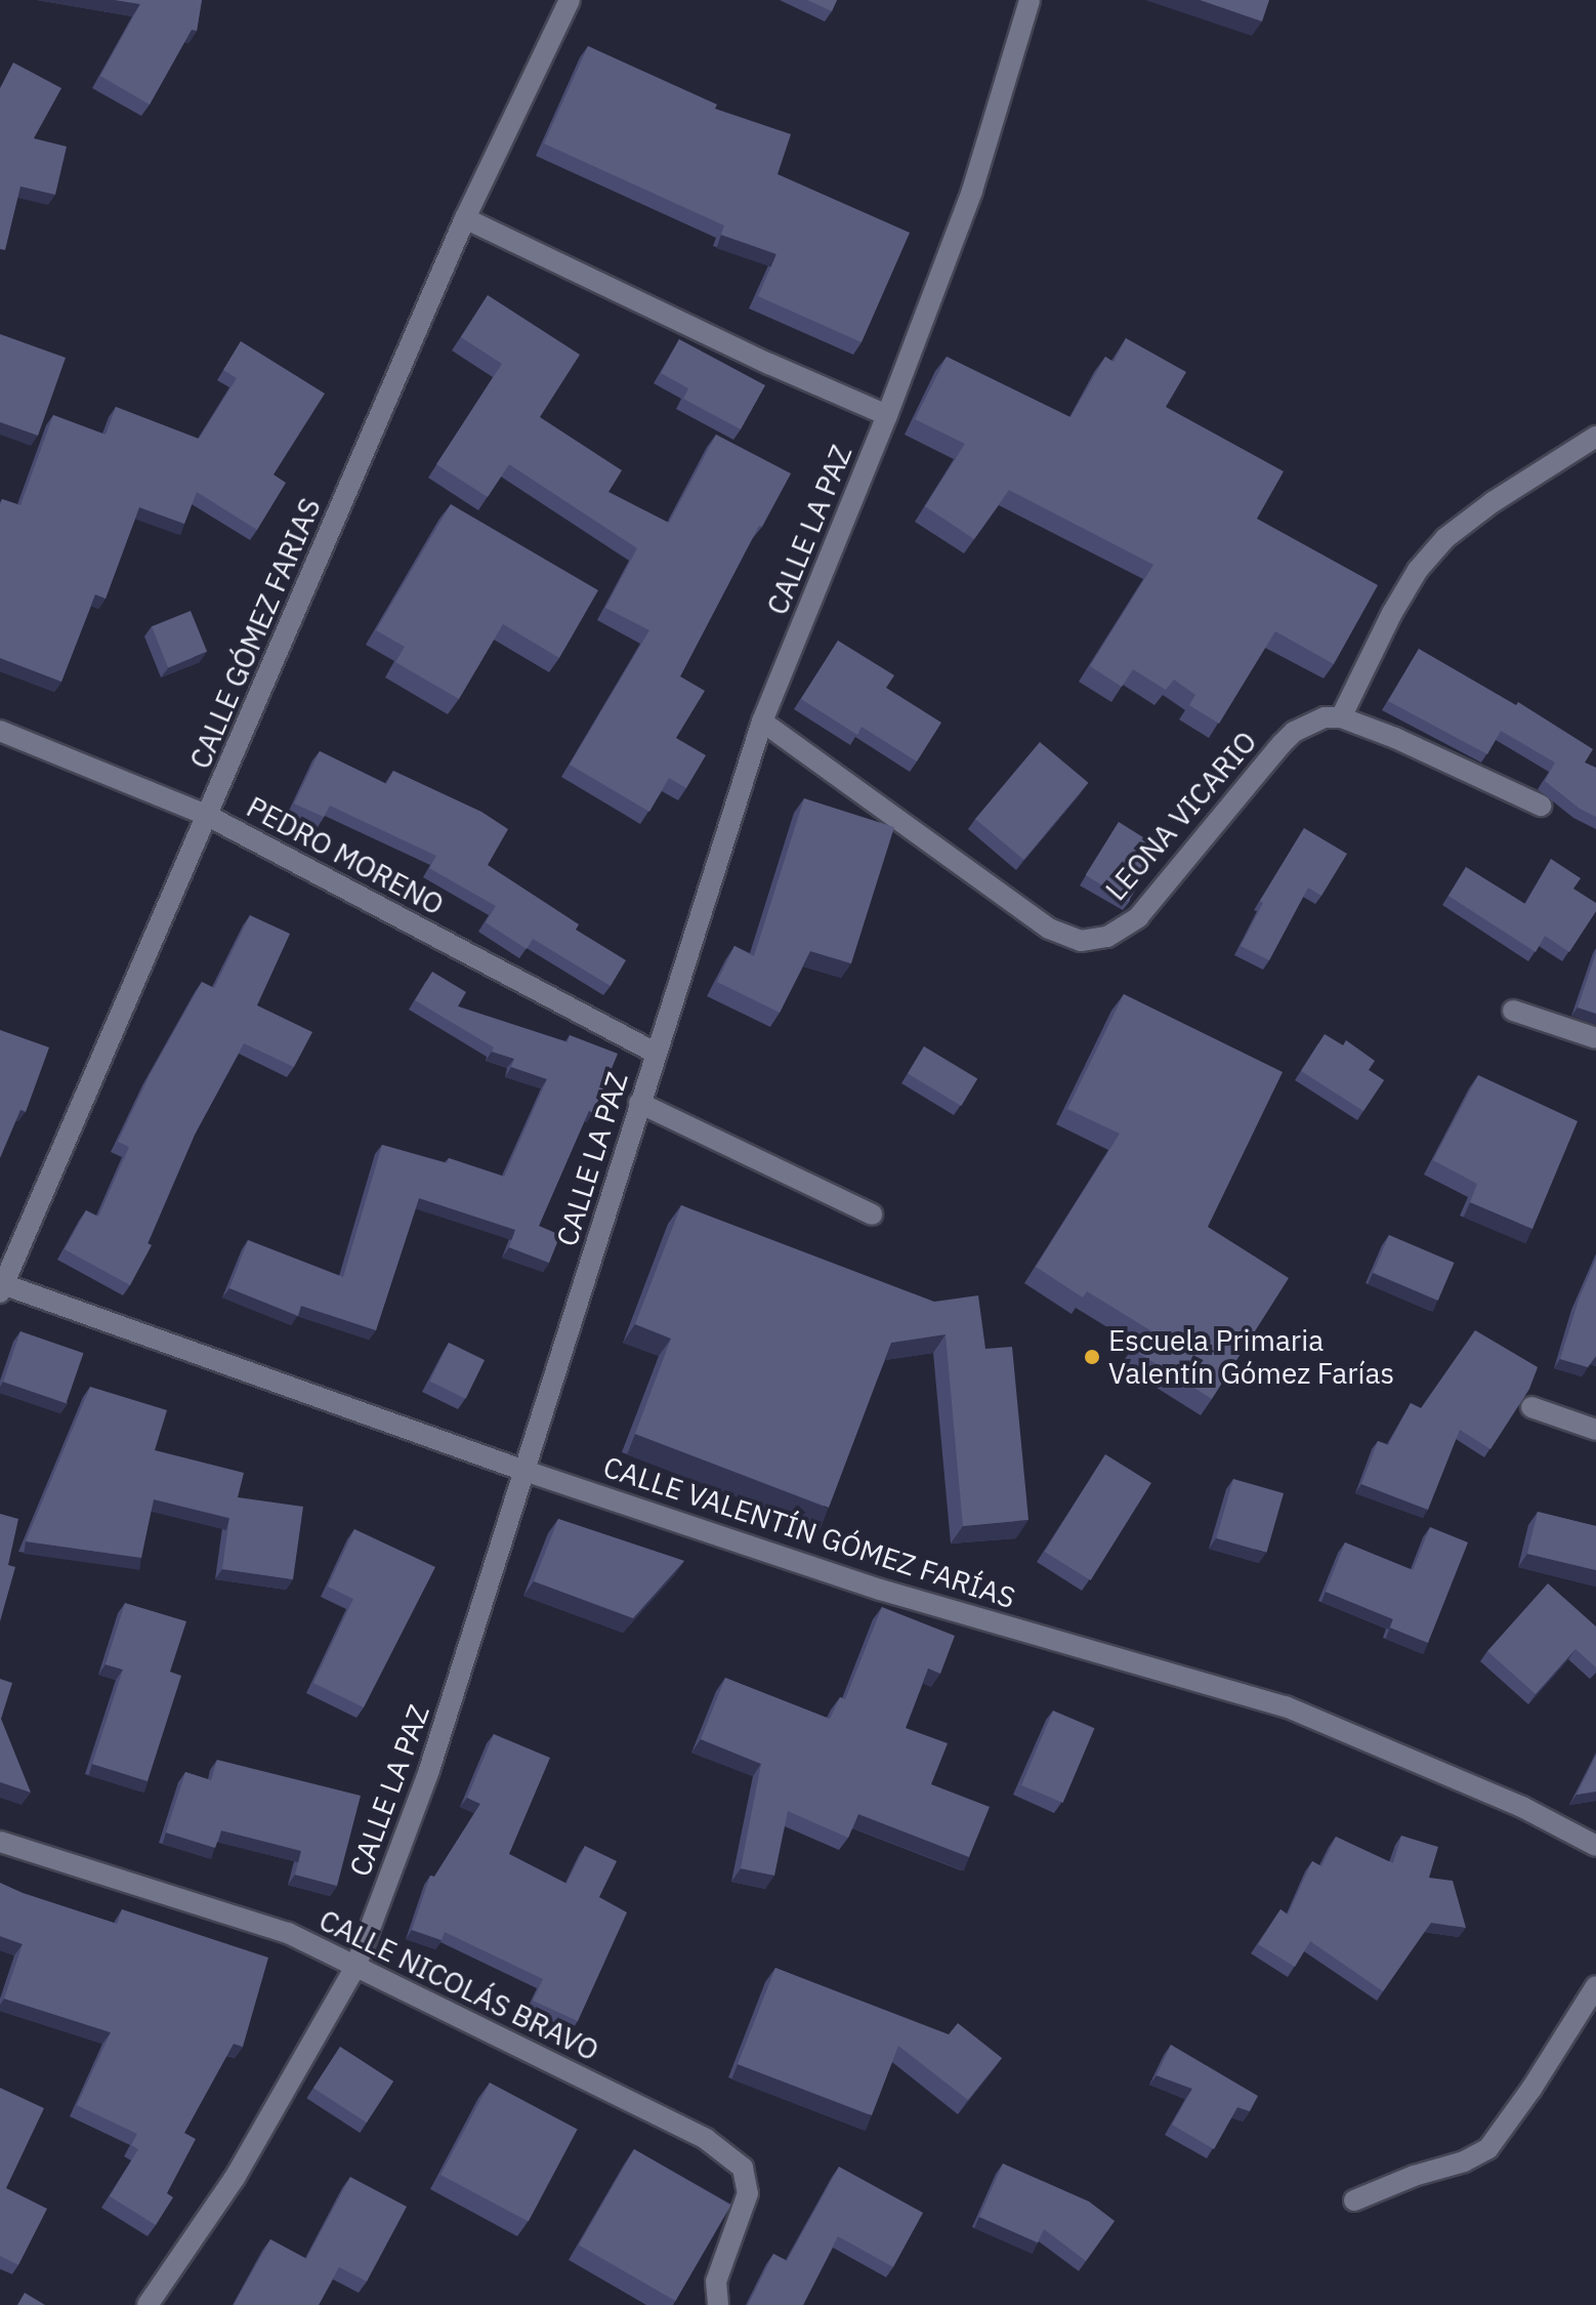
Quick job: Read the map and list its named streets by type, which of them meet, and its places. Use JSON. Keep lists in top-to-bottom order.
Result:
{
  "streets": {
    "street": [
      "CALLE LA PAZ",
      "CALLE GÓMEZ FARIAS",
      "LEONA VICARIO",
      "PEDRO MORENO",
      "CALLE VALENTÍN GÓMEZ FARÍAS",
      "CALLE NICOLÁS BRAVO"
    ]
  },
  "crossings": [
    ["CALLE LA PAZ", "LEONA VICARIO"],
    ["CALLE LA PAZ", "PEDRO MORENO"],
    ["CALLE LA PAZ", "CALLE VALENTÍN GÓMEZ FARÍAS"],
    ["CALLE LA PAZ", "CALLE NICOLÁS BRAVO"],
    ["CALLE GÓMEZ FARIAS", "PEDRO MORENO"],
    ["CALLE GÓMEZ FARIAS", "CALLE VALENTÍN GÓMEZ FARÍAS"]
  ],
  "places": ["Escuela Primaria Valentín Gómez Farías"]
}
